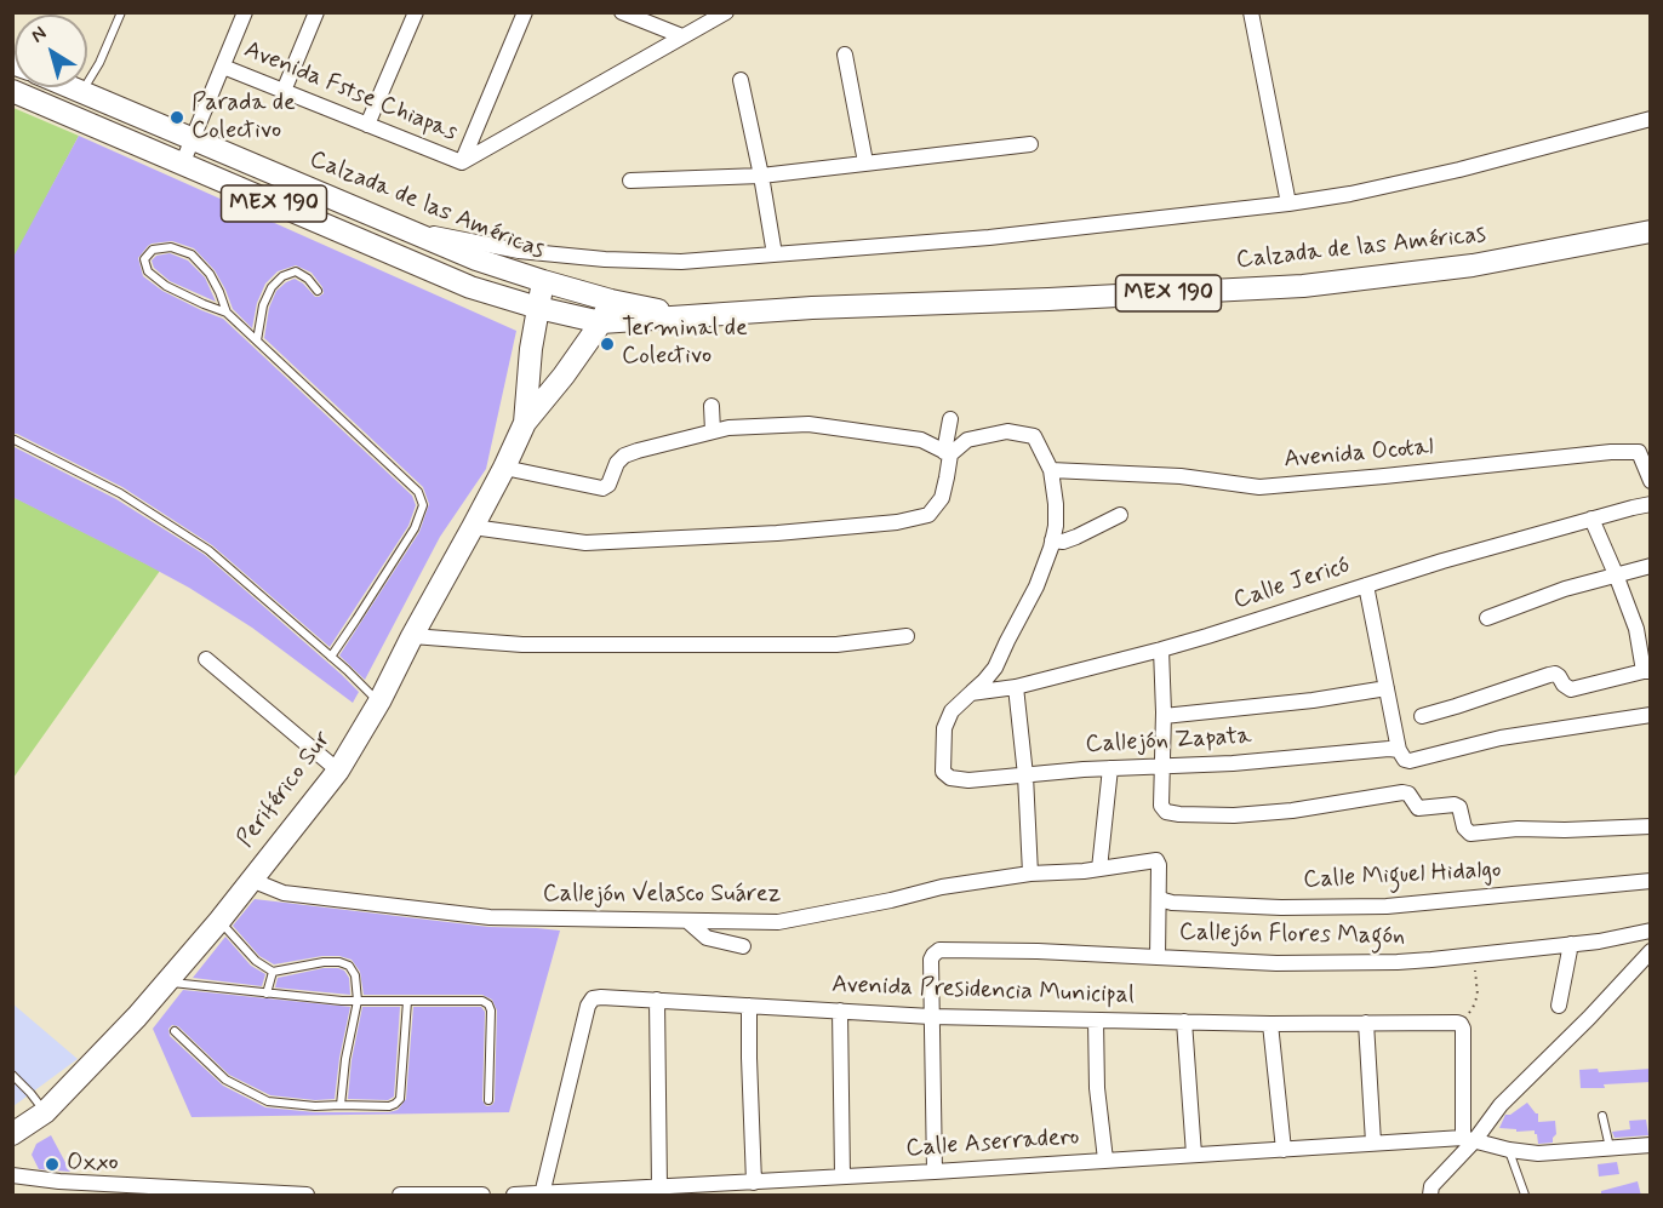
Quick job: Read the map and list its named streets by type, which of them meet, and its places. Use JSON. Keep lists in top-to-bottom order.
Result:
{
  "streets": {
    "main road": ["MEX 190", "Calzada de las Américas", "Periférico Sur"],
    "street": [
      "Avenida Fstse Chiapas",
      "Avenida Ocotal",
      "Calle Jericó",
      "Callejón Zapata",
      "Calle Miguel Hidalgo",
      "Callejón Velasco Suárez",
      "Callejón Flores Magón",
      "Avenida Presidencia Municipal",
      "Calle Aserradero"
    ]
  },
  "crossings": [
    ["Calzada de las Américas", "Periférico Sur"],
    ["Calle Jericó", "Callejón Zapata"],
    ["Periférico Sur", "Callejón Velasco Suárez"],
    ["Calle Miguel Hidalgo", "Callejón Velasco Suárez"],
    ["Callejón Flores Magón", "Avenida Presidencia Municipal"],
    ["Avenida Presidencia Municipal", "Calle Aserradero"]
  ],
  "places": ["Parada de Colectivo", "Terminal de Colectivo", "Oxxo"],
  "north": "top left"
}
